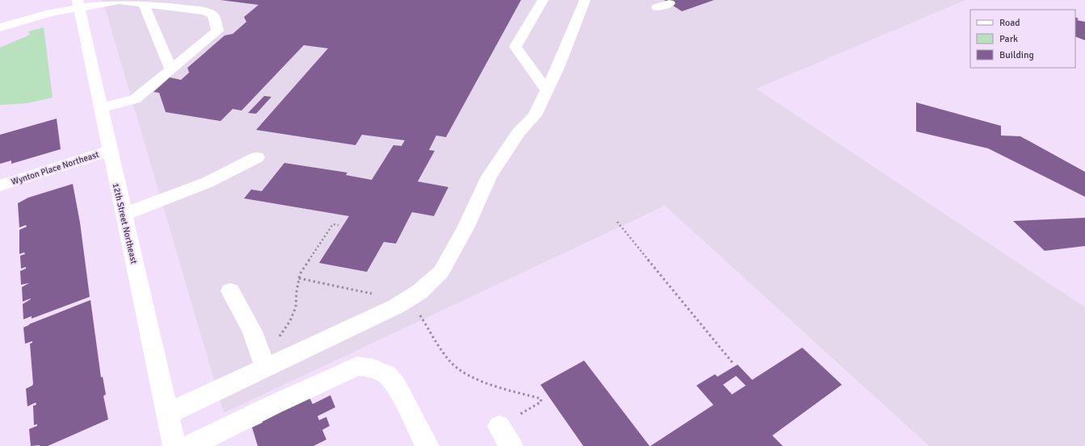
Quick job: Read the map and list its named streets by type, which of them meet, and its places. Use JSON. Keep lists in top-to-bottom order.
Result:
{
  "streets": {
    "street": ["Wynton Place Northeast", "12th Street Northeast"]
  },
  "crossings": [
    ["Wynton Place Northeast", "12th Street Northeast"]
  ],
  "legend": ["Road", "Park", "Building"]
}
